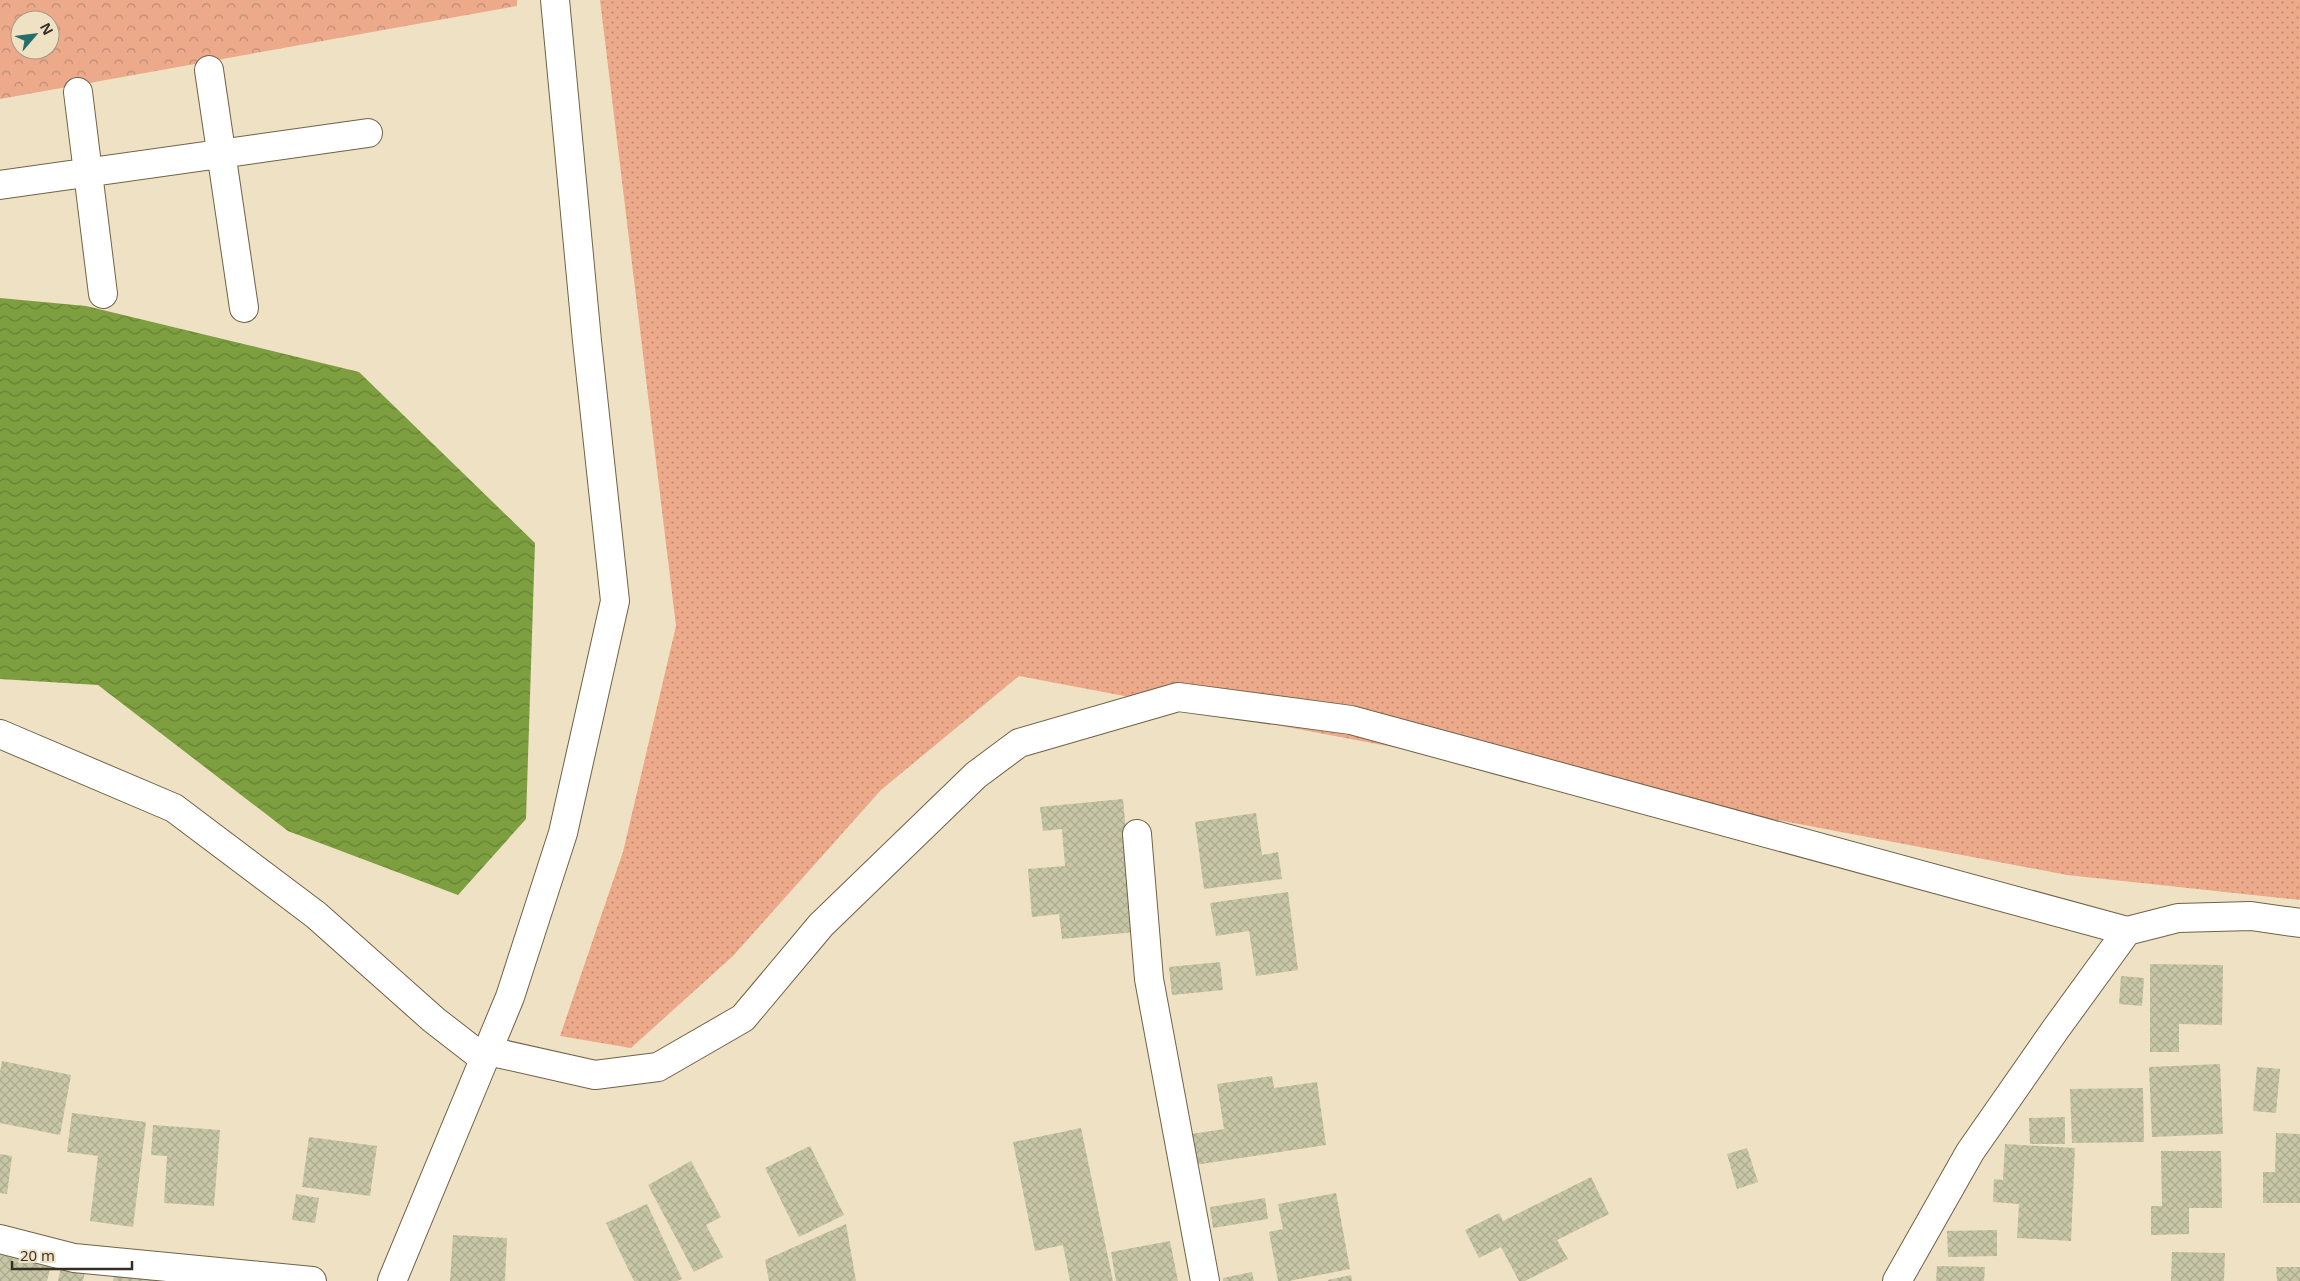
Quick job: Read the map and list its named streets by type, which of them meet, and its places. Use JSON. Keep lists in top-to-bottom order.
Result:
{
  "scale_bar": "20 m",
  "north": "top right"
}
